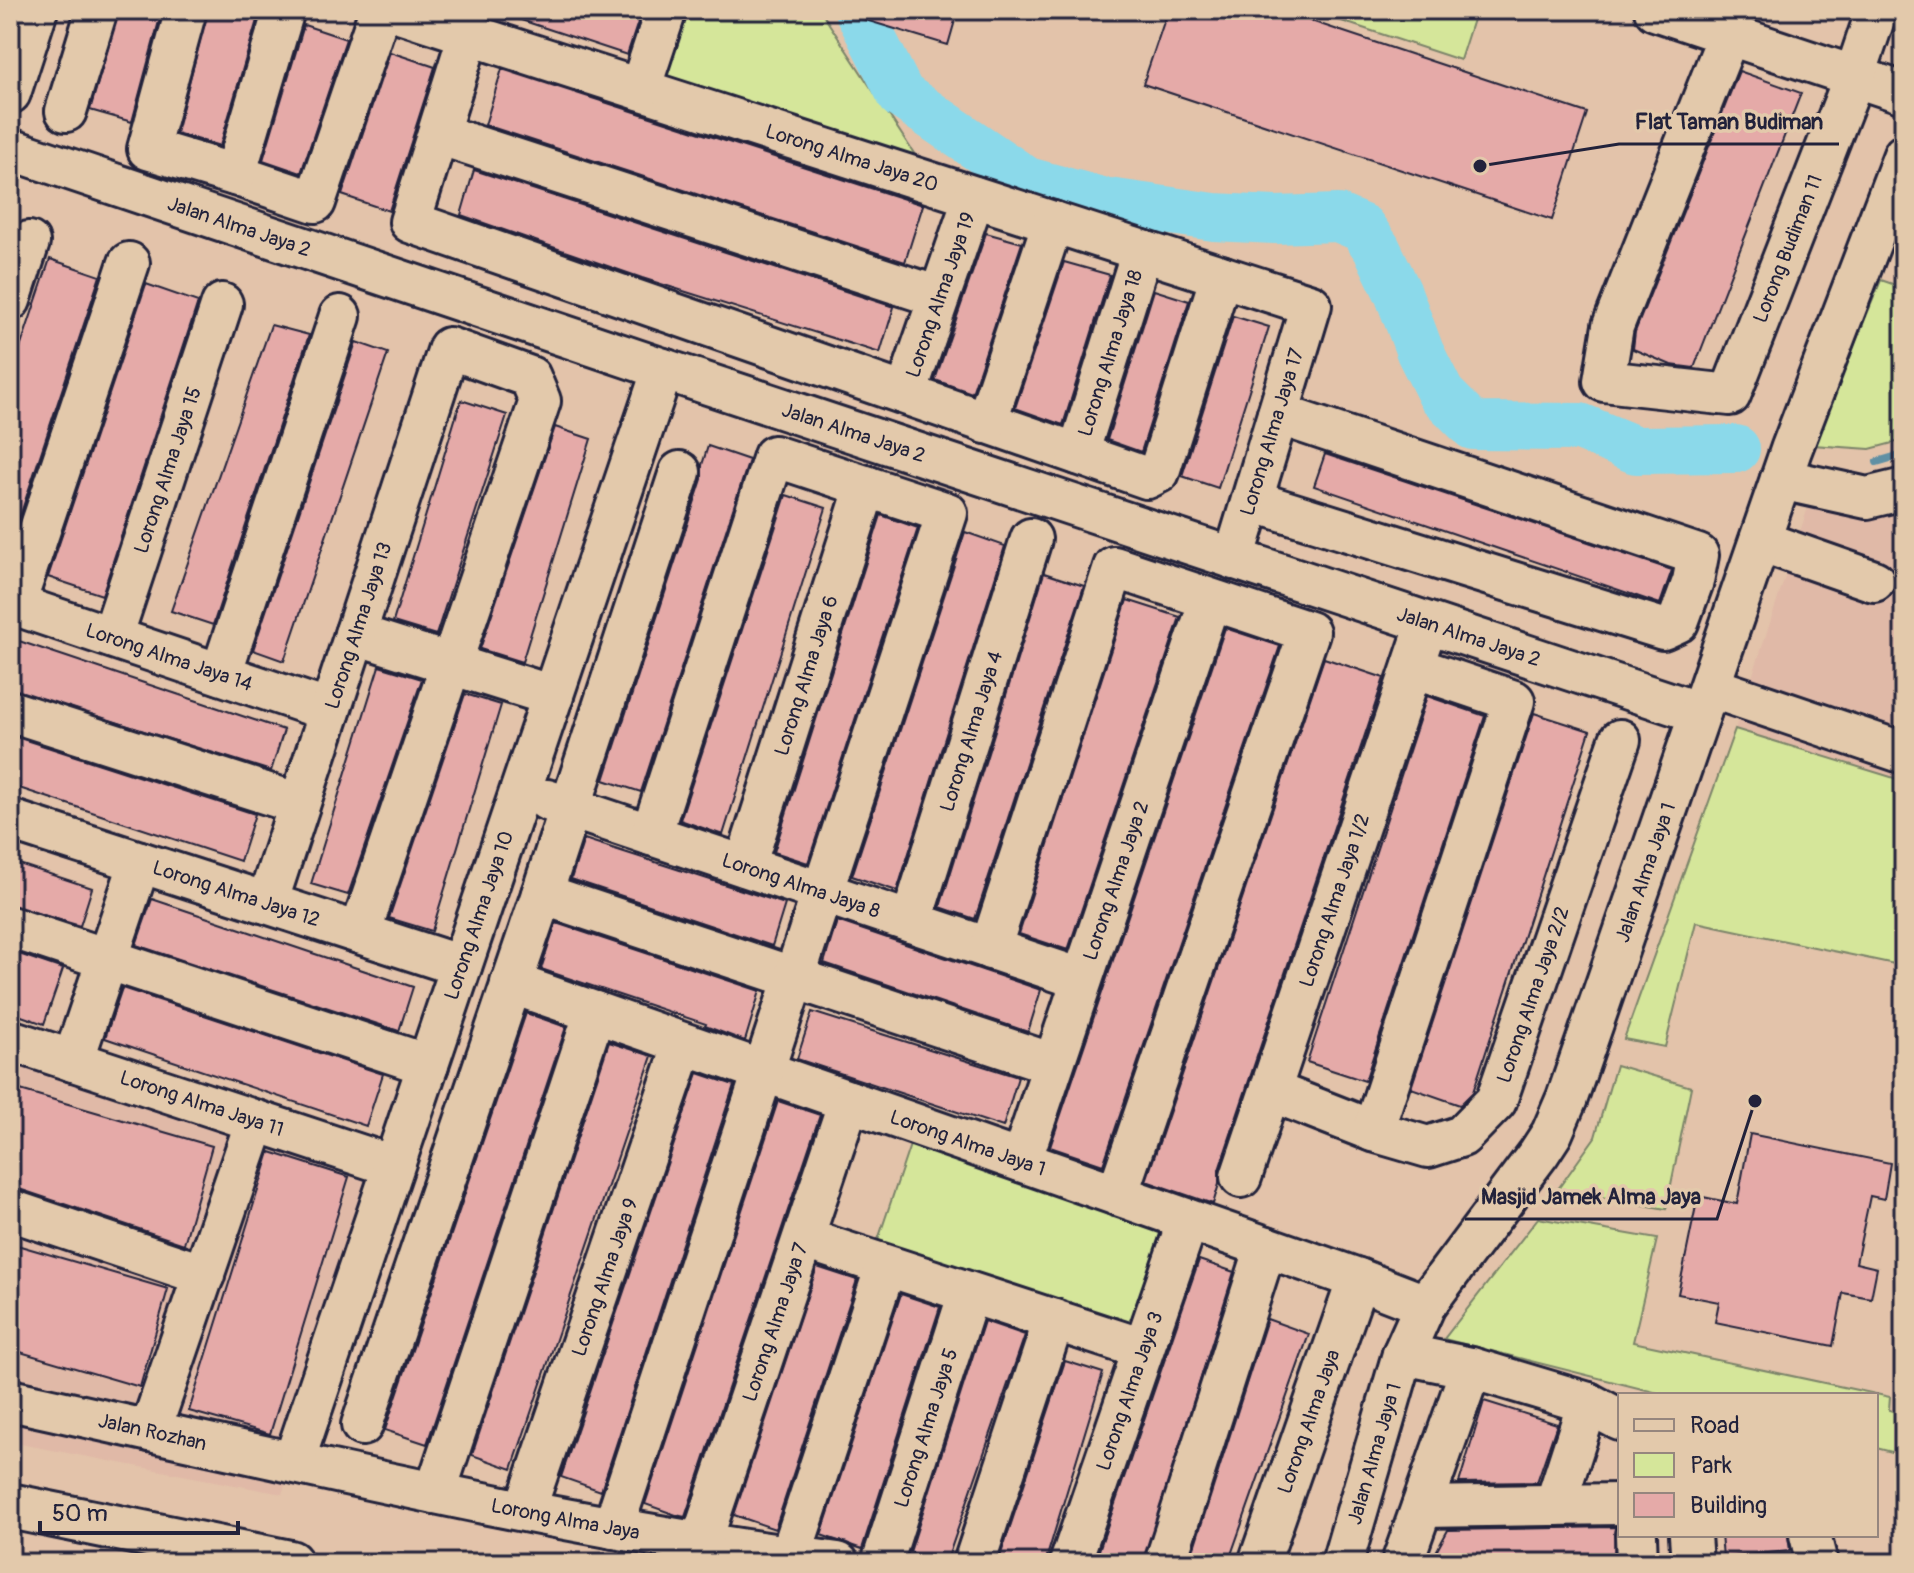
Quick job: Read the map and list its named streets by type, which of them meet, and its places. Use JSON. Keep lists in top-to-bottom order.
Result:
{
  "streets": {
    "street": [
      "Lorong Alma Jaya 20",
      "Jalan Alma Jaya 2",
      "Lorong Budiman 11",
      "Lorong Alma Jaya 19",
      "Lorong Alma Jaya 18",
      "Lorong Alma Jaya 17",
      "Lorong Alma Jaya 15",
      "Lorong Alma Jaya 13",
      "Lorong Alma Jaya 14",
      "Lorong Alma Jaya 6",
      "Lorong Alma Jaya 4",
      "Jalan Alma Jaya 1",
      "Lorong Alma Jaya 2",
      "Lorong Alma Jaya 8",
      "Lorong Alma Jaya 12",
      "Lorong Alma Jaya 1/2",
      "Lorong Alma Jaya 10",
      "Lorong Alma Jaya 2/2",
      "Lorong Alma Jaya 11",
      "Lorong Alma Jaya 1",
      "Lorong Alma Jaya 9",
      "Lorong Alma Jaya 7",
      "Lorong Alma Jaya 3",
      "Lorong Alma Jaya",
      "Lorong Alma Jaya 5",
      "Jalan Rozhan"
    ]
  },
  "crossings": [
    ["Lorong Alma Jaya 20", "Lorong Alma Jaya 19"],
    ["Lorong Alma Jaya 20", "Lorong Alma Jaya 18"],
    ["Lorong Alma Jaya 20", "Lorong Alma Jaya 17"],
    ["Jalan Alma Jaya 2", "Lorong Alma Jaya 17"],
    ["Jalan Alma Jaya 2", "Jalan Alma Jaya 1"],
    ["Jalan Alma Jaya 2", "Lorong Alma Jaya 1/2"],
    ["Jalan Alma Jaya 2", "Lorong Alma Jaya 10"],
    ["Lorong Alma Jaya 15", "Lorong Alma Jaya 14"],
    ["Lorong Alma Jaya 13", "Lorong Alma Jaya 14"],
    ["Lorong Alma Jaya 13", "Lorong Alma Jaya 12"],
    ["Lorong Alma Jaya 6", "Lorong Alma Jaya 8"],
    ["Lorong Alma Jaya 4", "Lorong Alma Jaya 8"],
    ["Jalan Alma Jaya 1", "Lorong Alma Jaya 1"],
    ["Lorong Alma Jaya 2", "Lorong Alma Jaya 8"],
    ["Lorong Alma Jaya 2", "Lorong Alma Jaya 1"],
    ["Lorong Alma Jaya 8", "Lorong Alma Jaya 10"],
    ["Lorong Alma Jaya 12", "Lorong Alma Jaya 10"],
    ["Lorong Alma Jaya 1/2", "Lorong Alma Jaya 2/2"],
    ["Lorong Alma Jaya 10", "Lorong Alma Jaya 11"],
    ["Lorong Alma Jaya 10", "Lorong Alma Jaya"],
    ["Lorong Alma Jaya 10", "Jalan Rozhan"],
    ["Lorong Alma Jaya 1", "Lorong Alma Jaya 9"],
    ["Lorong Alma Jaya 1", "Lorong Alma Jaya 7"],
    ["Lorong Alma Jaya 1", "Lorong Alma Jaya 3"],
    ["Lorong Alma Jaya 1", "Lorong Alma Jaya"],
    ["Lorong Alma Jaya 9", "Lorong Alma Jaya"],
    ["Lorong Alma Jaya 7", "Lorong Alma Jaya"],
    ["Lorong Alma Jaya", "Jalan Rozhan"]
  ],
  "places": ["Flat Taman Budiman", "Masjid Jamek Alma Jaya"],
  "legend": ["Road", "Park", "Building"],
  "scale_bar": "50 m"
}
